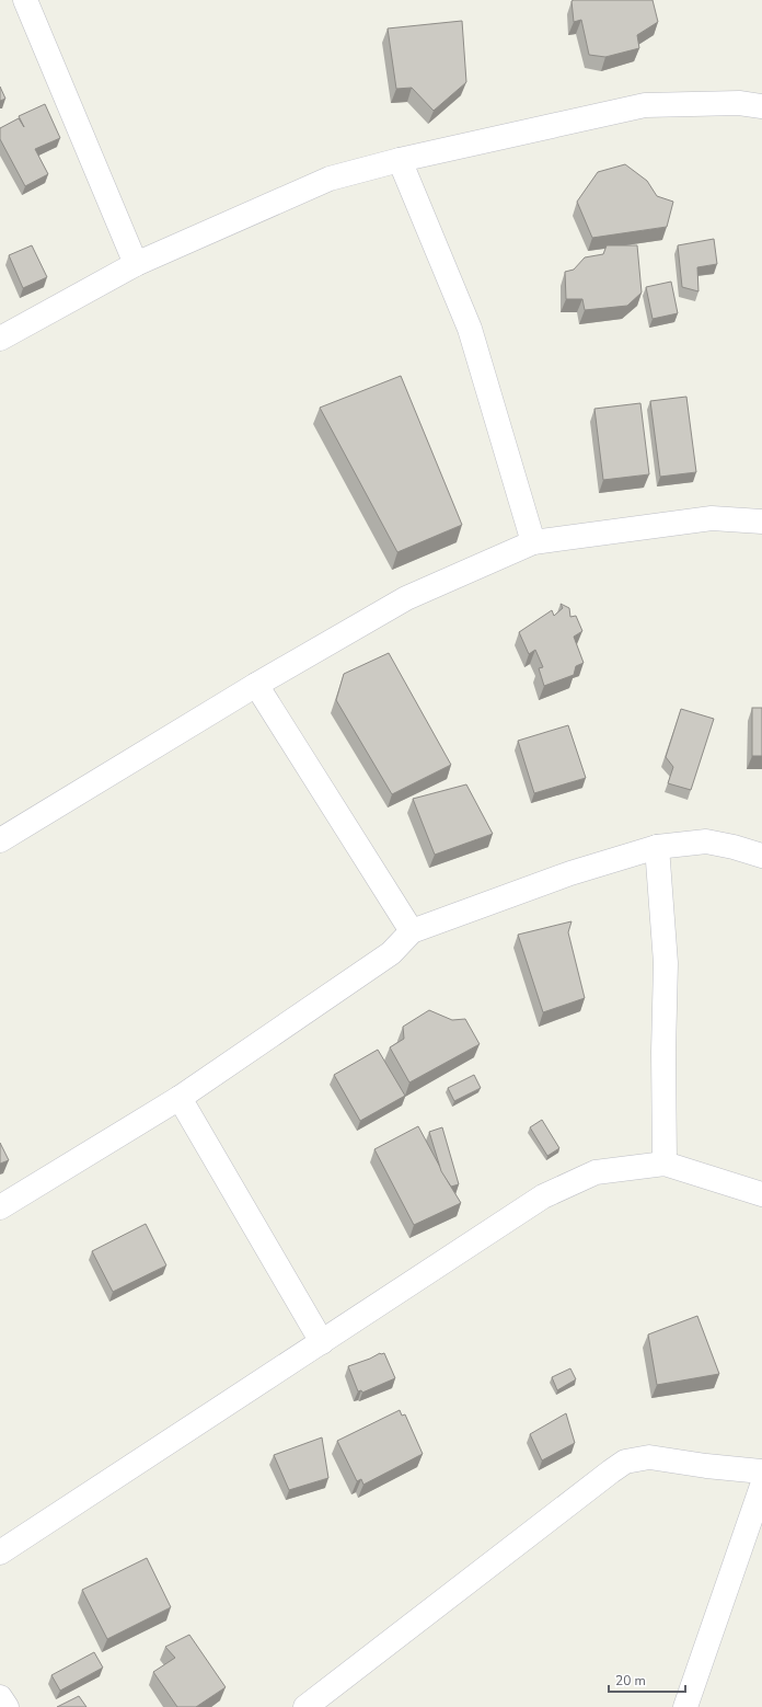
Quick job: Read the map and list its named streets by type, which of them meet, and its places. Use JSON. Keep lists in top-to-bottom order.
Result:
{
  "scale_bar": "20 m"
}
